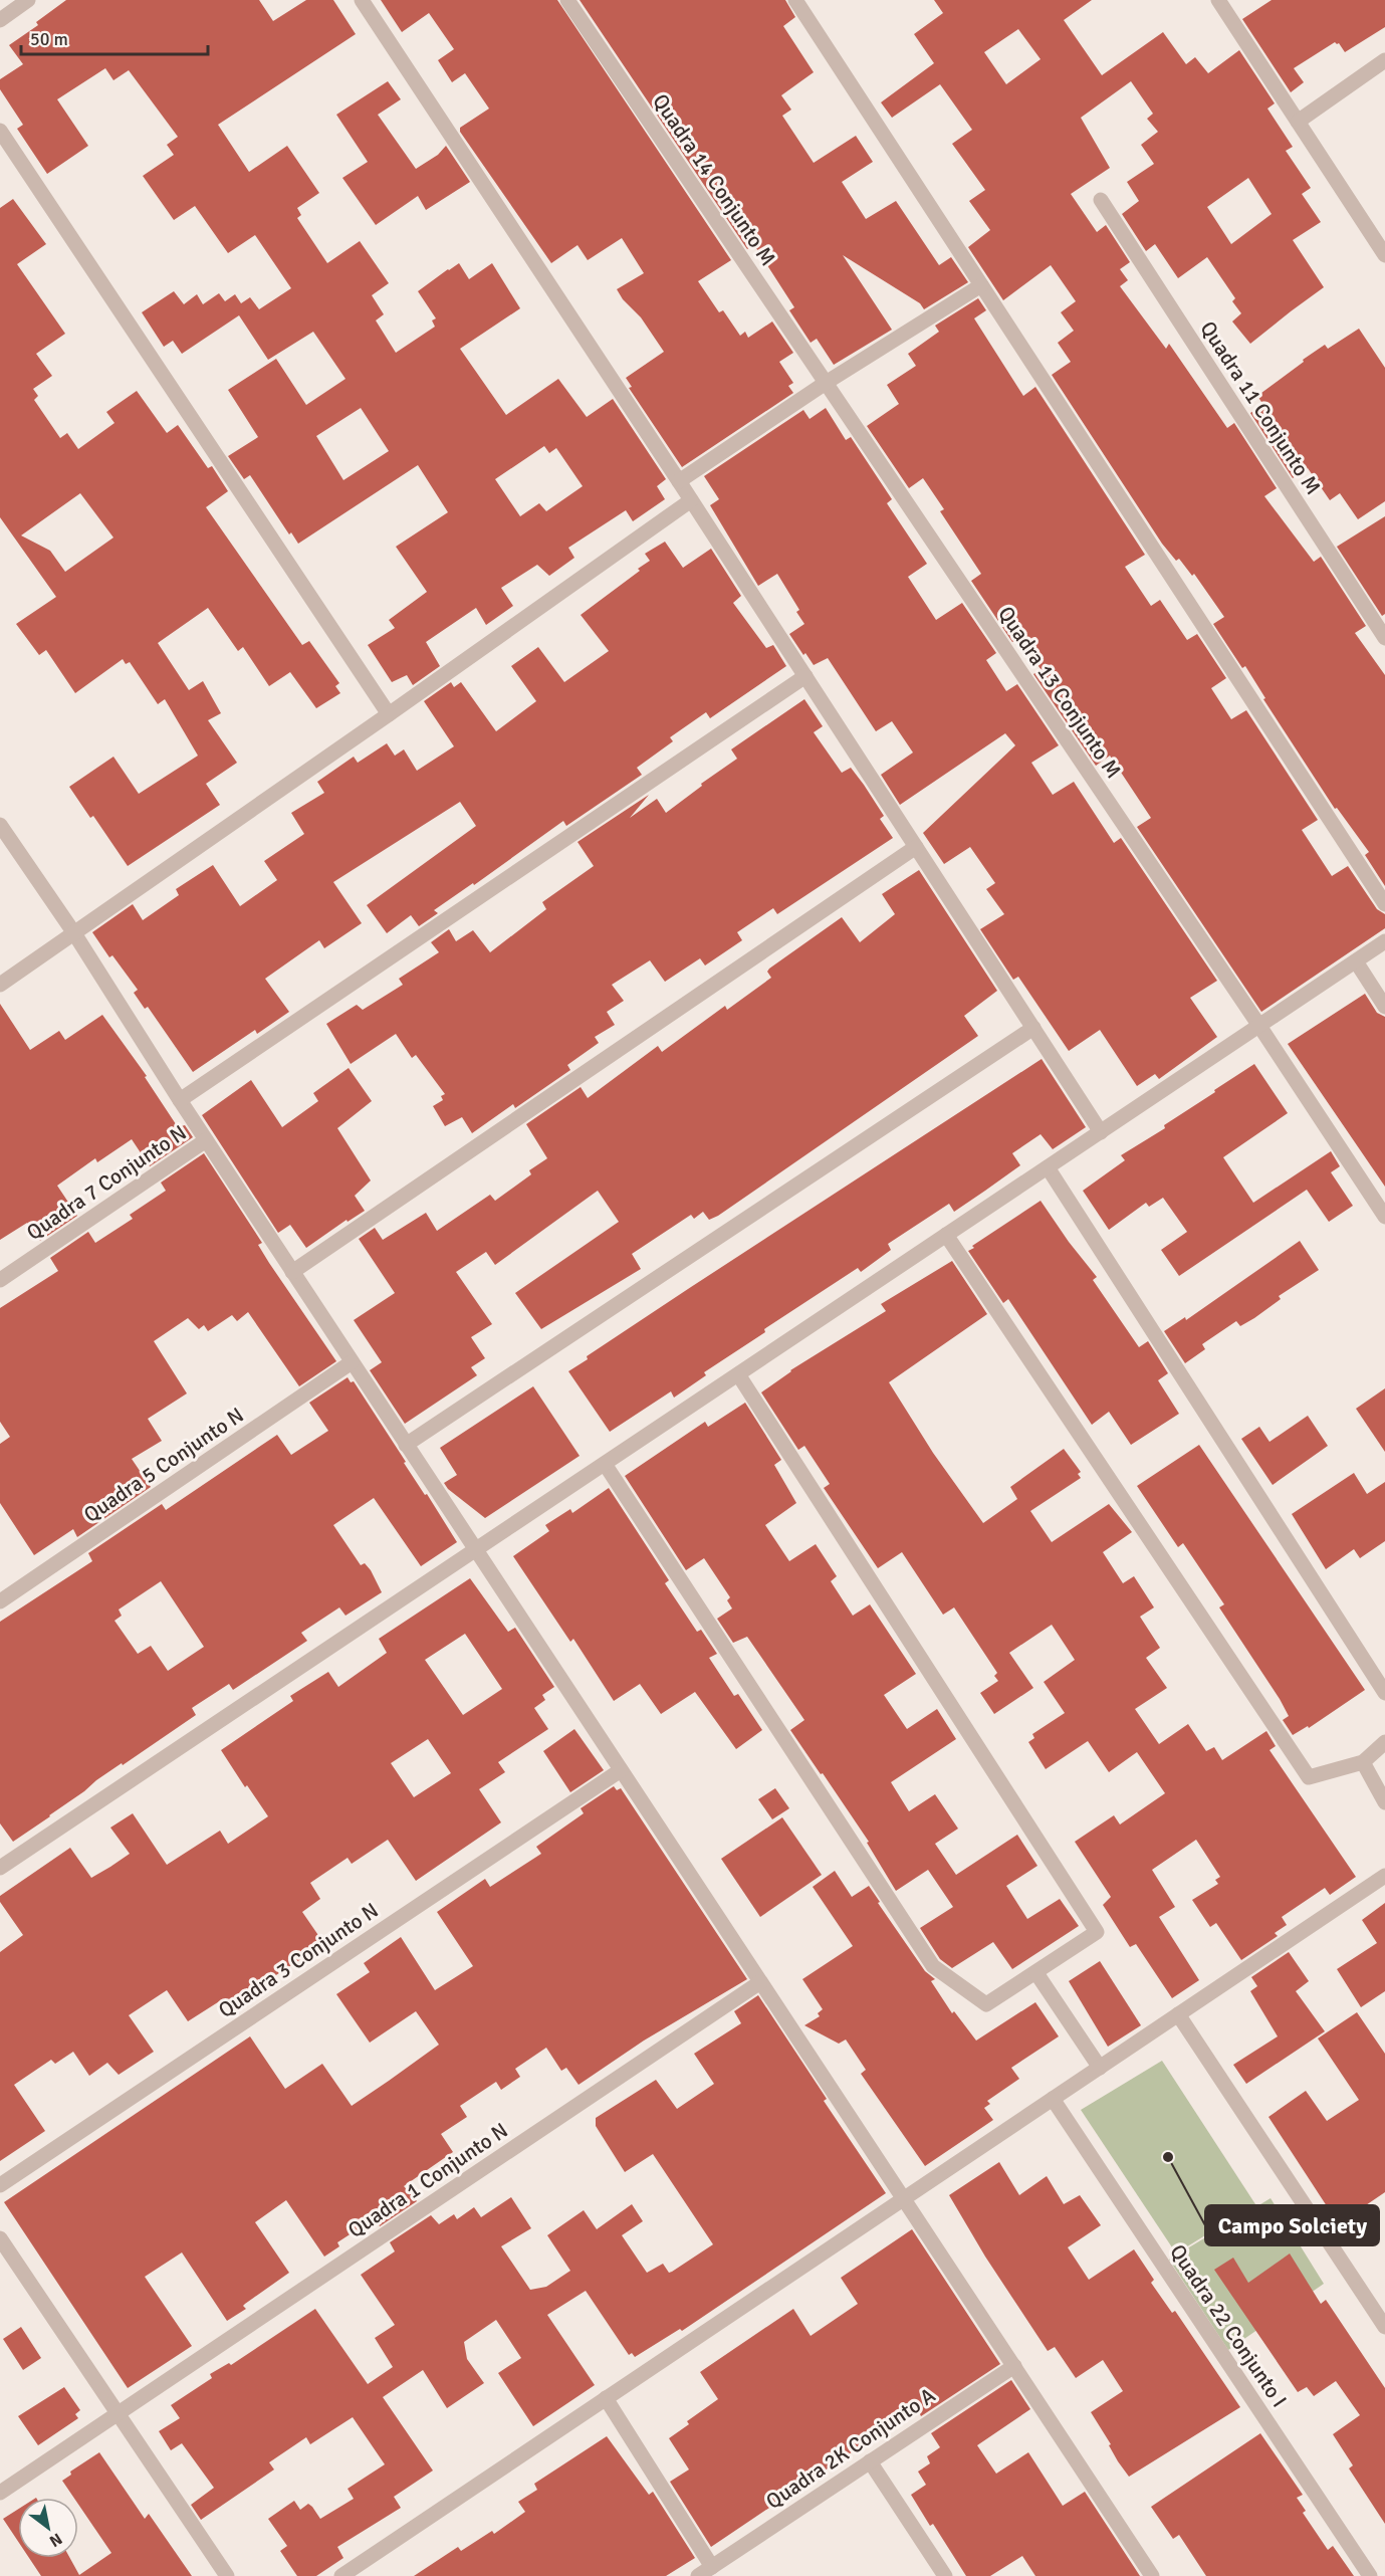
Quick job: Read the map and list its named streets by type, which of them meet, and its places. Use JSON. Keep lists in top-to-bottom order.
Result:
{
  "streets": {
    "street": [
      "Quadra 14 Conjunto M",
      "Quadra 11 Conjunto M",
      "Quadra 13 Conjunto M",
      "Quadra 7 Conjunto N",
      "Quadra 5 Conjunto N",
      "Quadra 3 Conjunto N",
      "Quadra 1 Conjunto N",
      "Quadra 22 Conjunto I",
      "Quadra 2K Conjunto A"
    ]
  },
  "crossings": [
    ["Quadra 14 Conjunto M", "Quadra 13 Conjunto M"]
  ],
  "places": ["Campo Solciety"],
  "scale_bar": "50 m",
  "north": "bottom right"
}
